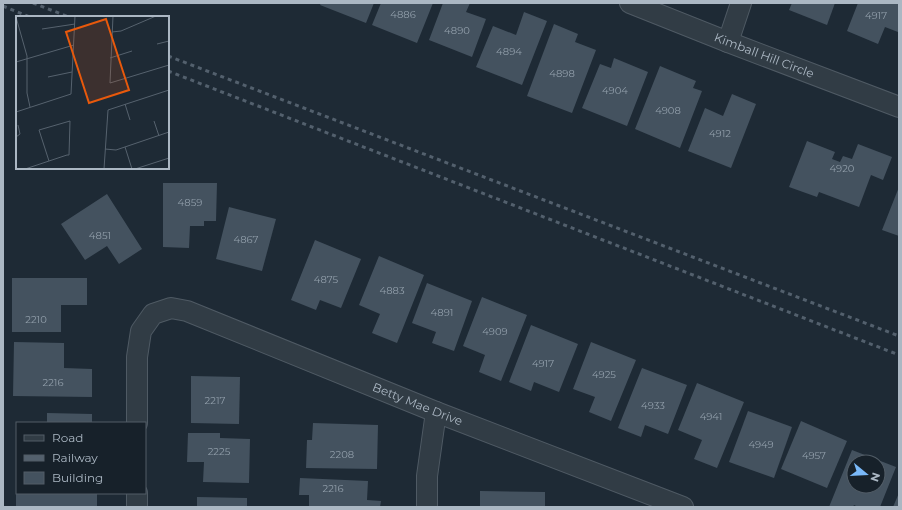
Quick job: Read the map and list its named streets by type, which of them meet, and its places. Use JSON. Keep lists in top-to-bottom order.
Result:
{
  "streets": {
    "street": ["Kimball Hill Circle", "Betty Mae Drive"]
  },
  "house_numbers": [
    "4886",
    "4917",
    "4890",
    "4894",
    "4898",
    "4904",
    "4908",
    "4912",
    "4920",
    "4859",
    "4851",
    "4867",
    "4875",
    "4883",
    "4891",
    "2210",
    "4909",
    "4917",
    "4925",
    "2216",
    "2217",
    "4933",
    "4941",
    "4949",
    "2225",
    "2208",
    "4957",
    "2216"
  ],
  "legend": ["Road", "Railway", "Building"],
  "north": "right"
}
